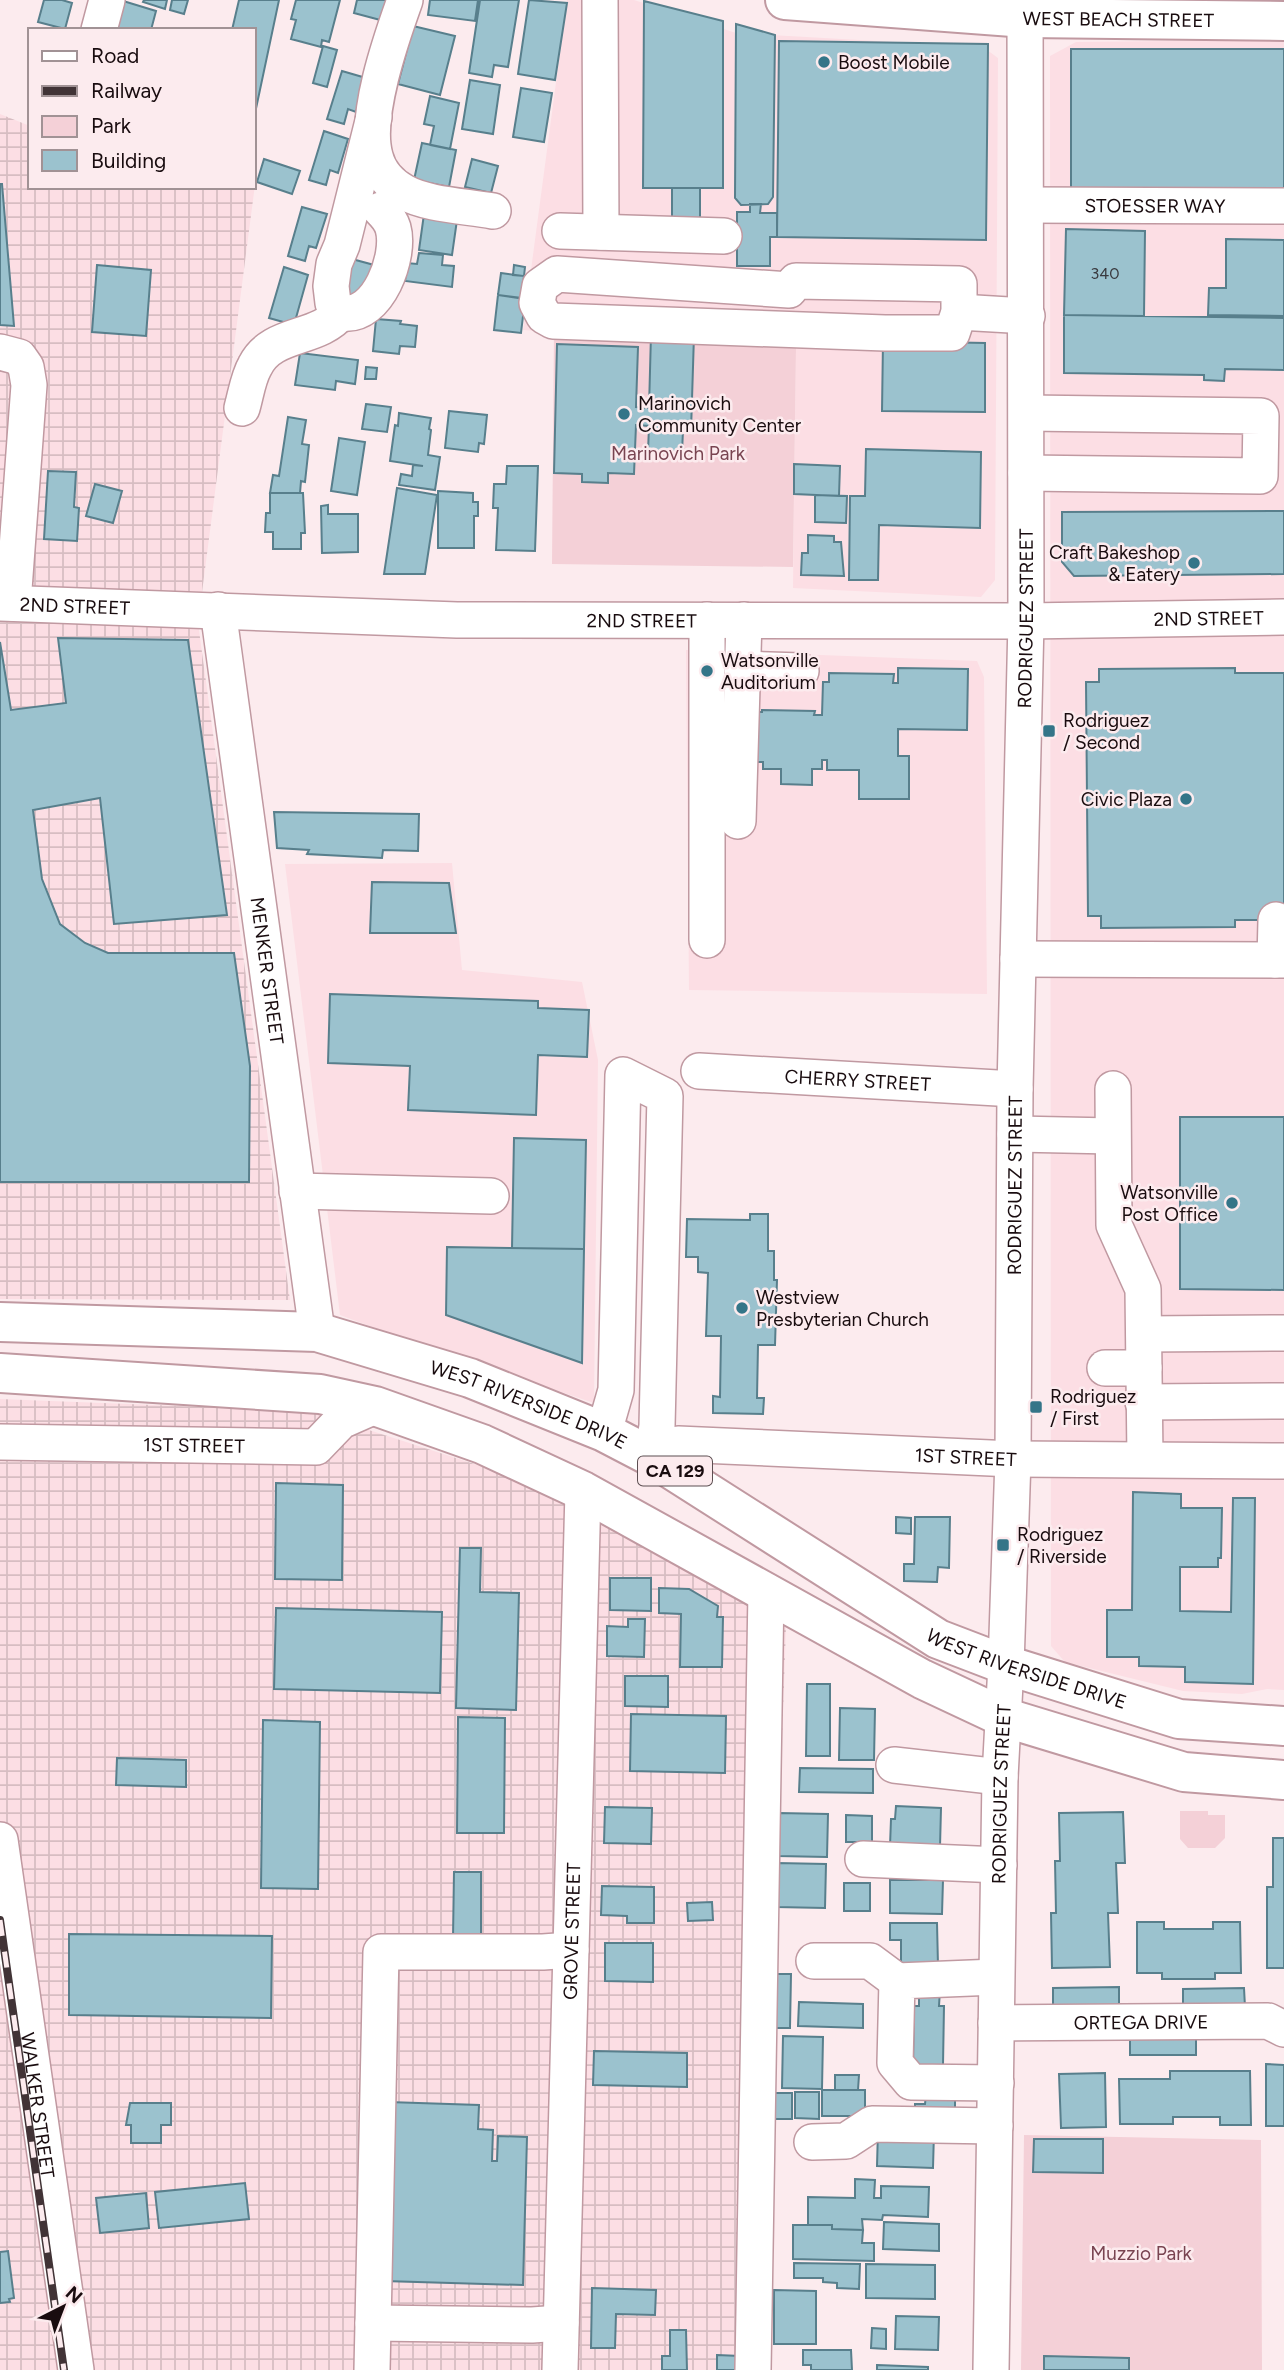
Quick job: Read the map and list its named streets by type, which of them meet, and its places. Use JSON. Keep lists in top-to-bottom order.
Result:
{
  "streets": {
    "main road": ["WEST BEACH STREET", "WEST RIVERSIDE DRIVE", "CA 129"],
    "street": [
      "STOESSER WAY",
      "2ND STREET",
      "RODRIGUEZ STREET",
      "MENKER STREET",
      "CHERRY STREET",
      "1ST STREET",
      "GROVE STREET",
      "ORTEGA DRIVE",
      "WALKER STREET"
    ]
  },
  "crossings": [
    ["WEST BEACH STREET", "RODRIGUEZ STREET"],
    ["STOESSER WAY", "RODRIGUEZ STREET"],
    ["2ND STREET", "RODRIGUEZ STREET"],
    ["2ND STREET", "MENKER STREET"],
    ["RODRIGUEZ STREET", "CHERRY STREET"],
    ["RODRIGUEZ STREET", "WEST RIVERSIDE DRIVE"],
    ["RODRIGUEZ STREET", "1ST STREET"],
    ["RODRIGUEZ STREET", "ORTEGA DRIVE"],
    ["MENKER STREET", "WEST RIVERSIDE DRIVE"],
    ["WEST RIVERSIDE DRIVE", "1ST STREET"]
  ],
  "parks": ["Marinovich Park", "Muzzio Park"],
  "places": {
    "other": [
      "Boost Mobile",
      "Marinovich Community Center",
      "Craft Bakeshop & Eatery",
      "Watsonville Auditorium",
      "Civic Plaza",
      "Watsonville Post Office",
      "Westview Presbyterian Church"
    ],
    "transit": ["Rodriguez / Second", "Rodriguez / First", "Rodriguez / Riverside"]
  },
  "house_numbers": ["340"],
  "legend": [
    "Road",
    "Railway",
    "Park",
    "Building"
  ],
  "north": "top right"
}
